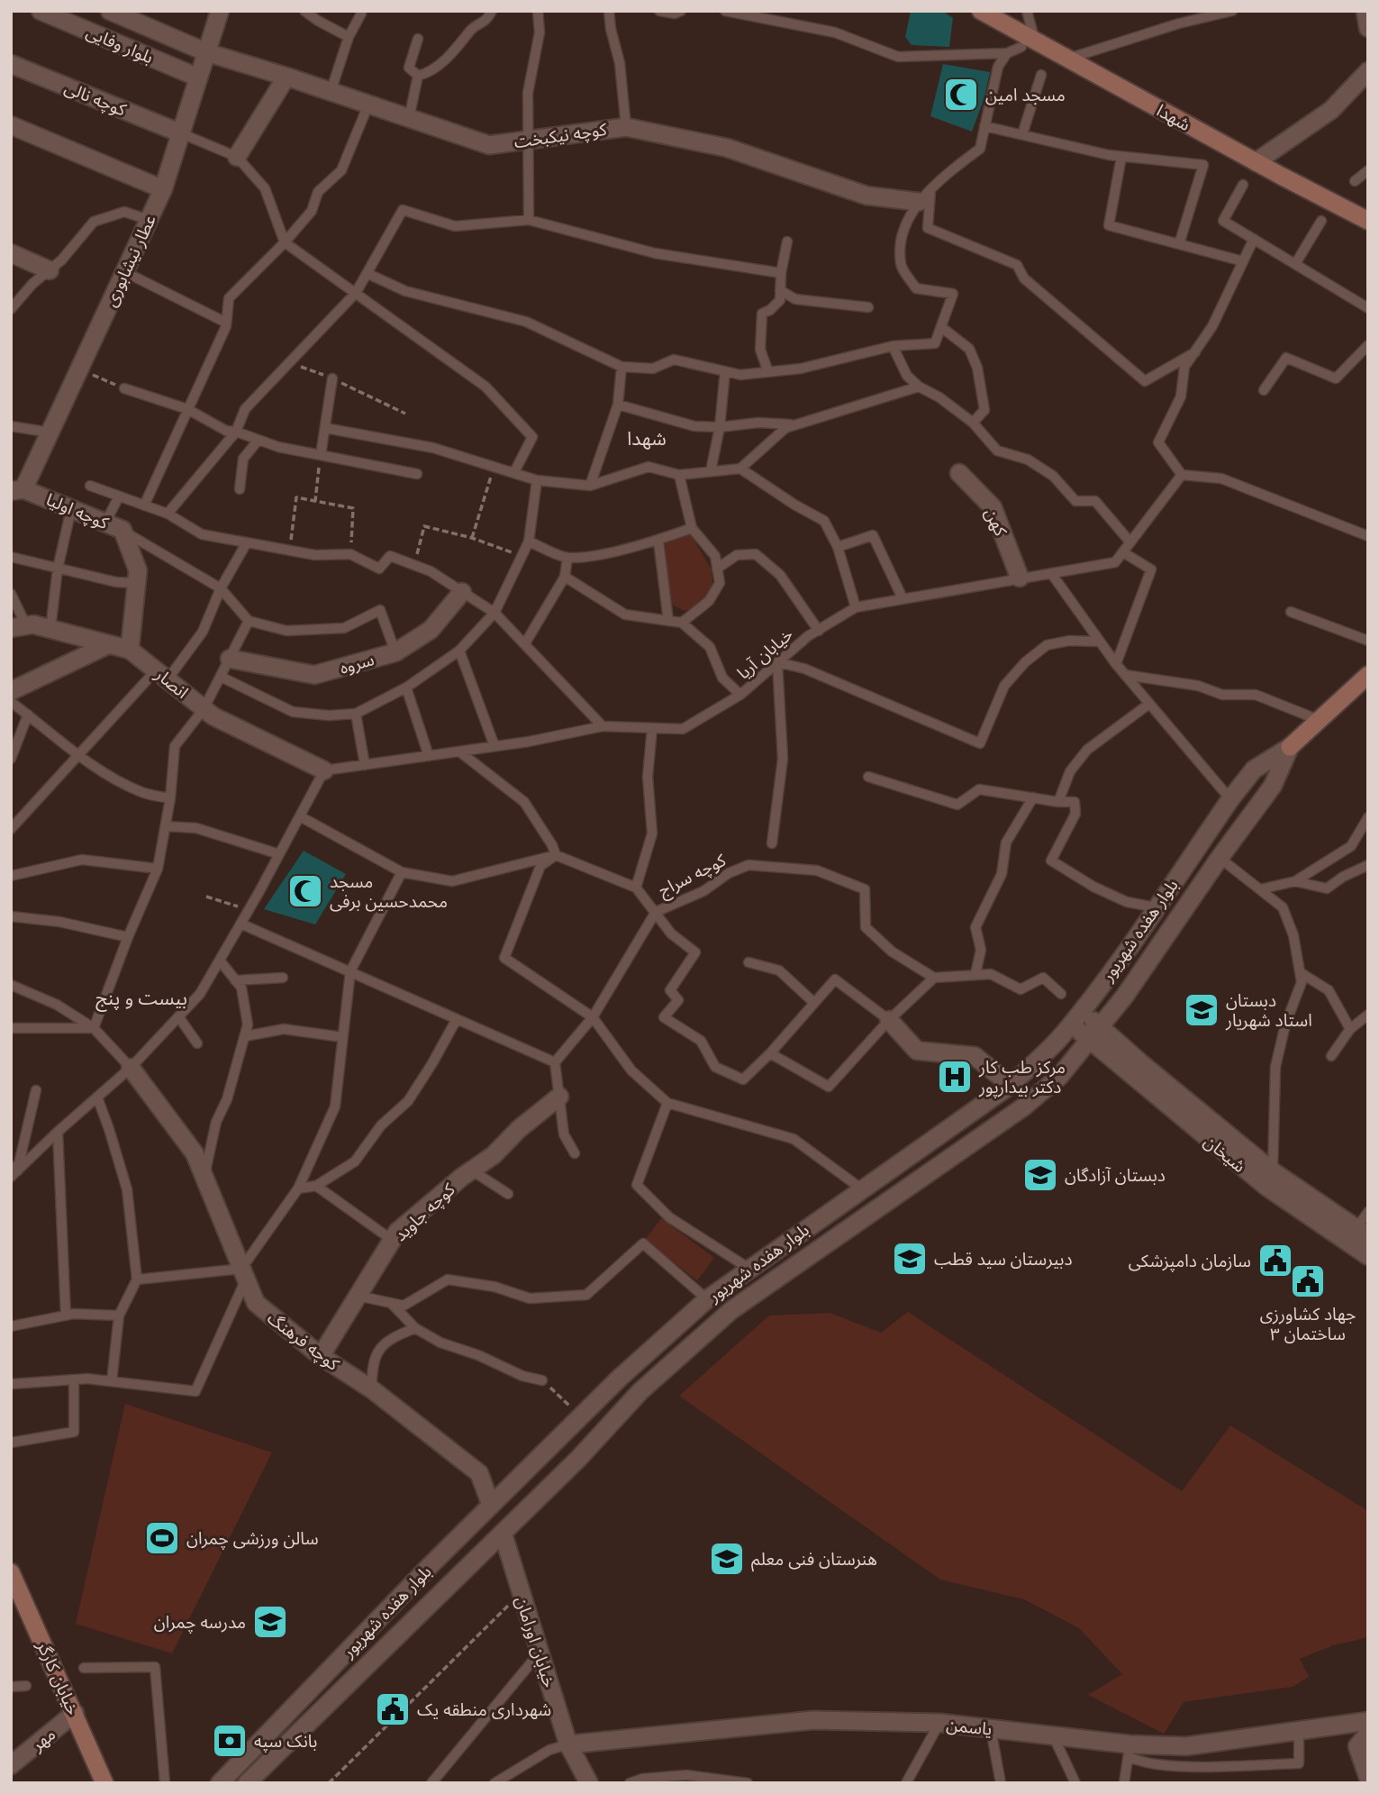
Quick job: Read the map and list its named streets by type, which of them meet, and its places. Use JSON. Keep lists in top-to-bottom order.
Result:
{
  "streets": {
    "main road": ["شهدا", "بلوار هفده شهریور", "خیابان کارگر"],
    "street": [
      "بلوار وفایی",
      "کوچه نالی",
      "کوچه نیکبخت",
      "عطار نیشابوری",
      "کوچه اولیا",
      "کهن",
      "سروه",
      "انصار",
      "شیخان",
      "کوچه جاوید",
      "کوچه فرهنگ",
      "خیابان اورامان",
      "یاسمن",
      "مهر"
    ],
    "lane": ["خیابان آریا", "کوچه سراج"]
  },
  "crossings": [
    ["بلوار وفایی", "کوچه نیکبخت"],
    ["بلوار وفایی", "عطار نیشابوری"],
    ["کوچه نالی", "عطار نیشابوری"],
    ["کوچه نیکبخت", "عطار نیشابوری"],
    ["عطار نیشابوری", "کوچه اولیا"],
    ["کوچه اولیا", "انصار"],
    ["کهن", "خیابان آریا"],
    ["خیابان آریا", "انصار"],
    ["بلوار هفده شهریور", "شیخان"],
    ["بلوار هفده شهریور", "کوچه فرهنگ"],
    ["بلوار هفده شهریور", "خیابان اورامان"],
    ["کوچه جاوید", "کوچه فرهنگ"],
    ["کوچه فرهنگ", "خیابان اورامان"],
    ["خیابان اورامان", "یاسمن"],
    ["خیابان کارگر", "مهر"]
  ],
  "districts": ["شهدا", "بیست و پنج"],
  "places": {
    "mosque": ["مسجد امین", "مسجد محمدحسین برفی"],
    "school or university": [
      "دبستان استاد شهریار",
      "دبستان آزادگان",
      "دبیرستان سید قطب",
      "هنرستان فنی معلم",
      "مدرسه چمران"
    ],
    "hospital": ["مرکز طب کار دکتر بیدارپور"],
    "public building": ["سازمان دامپزشکی", "جهاد کشاورزی ساختمان ۳", "شهرداری منطقه یک"],
    "sports": ["سالن ورزشی چمران"],
    "bank": ["بانک سپه"]
  }
}
